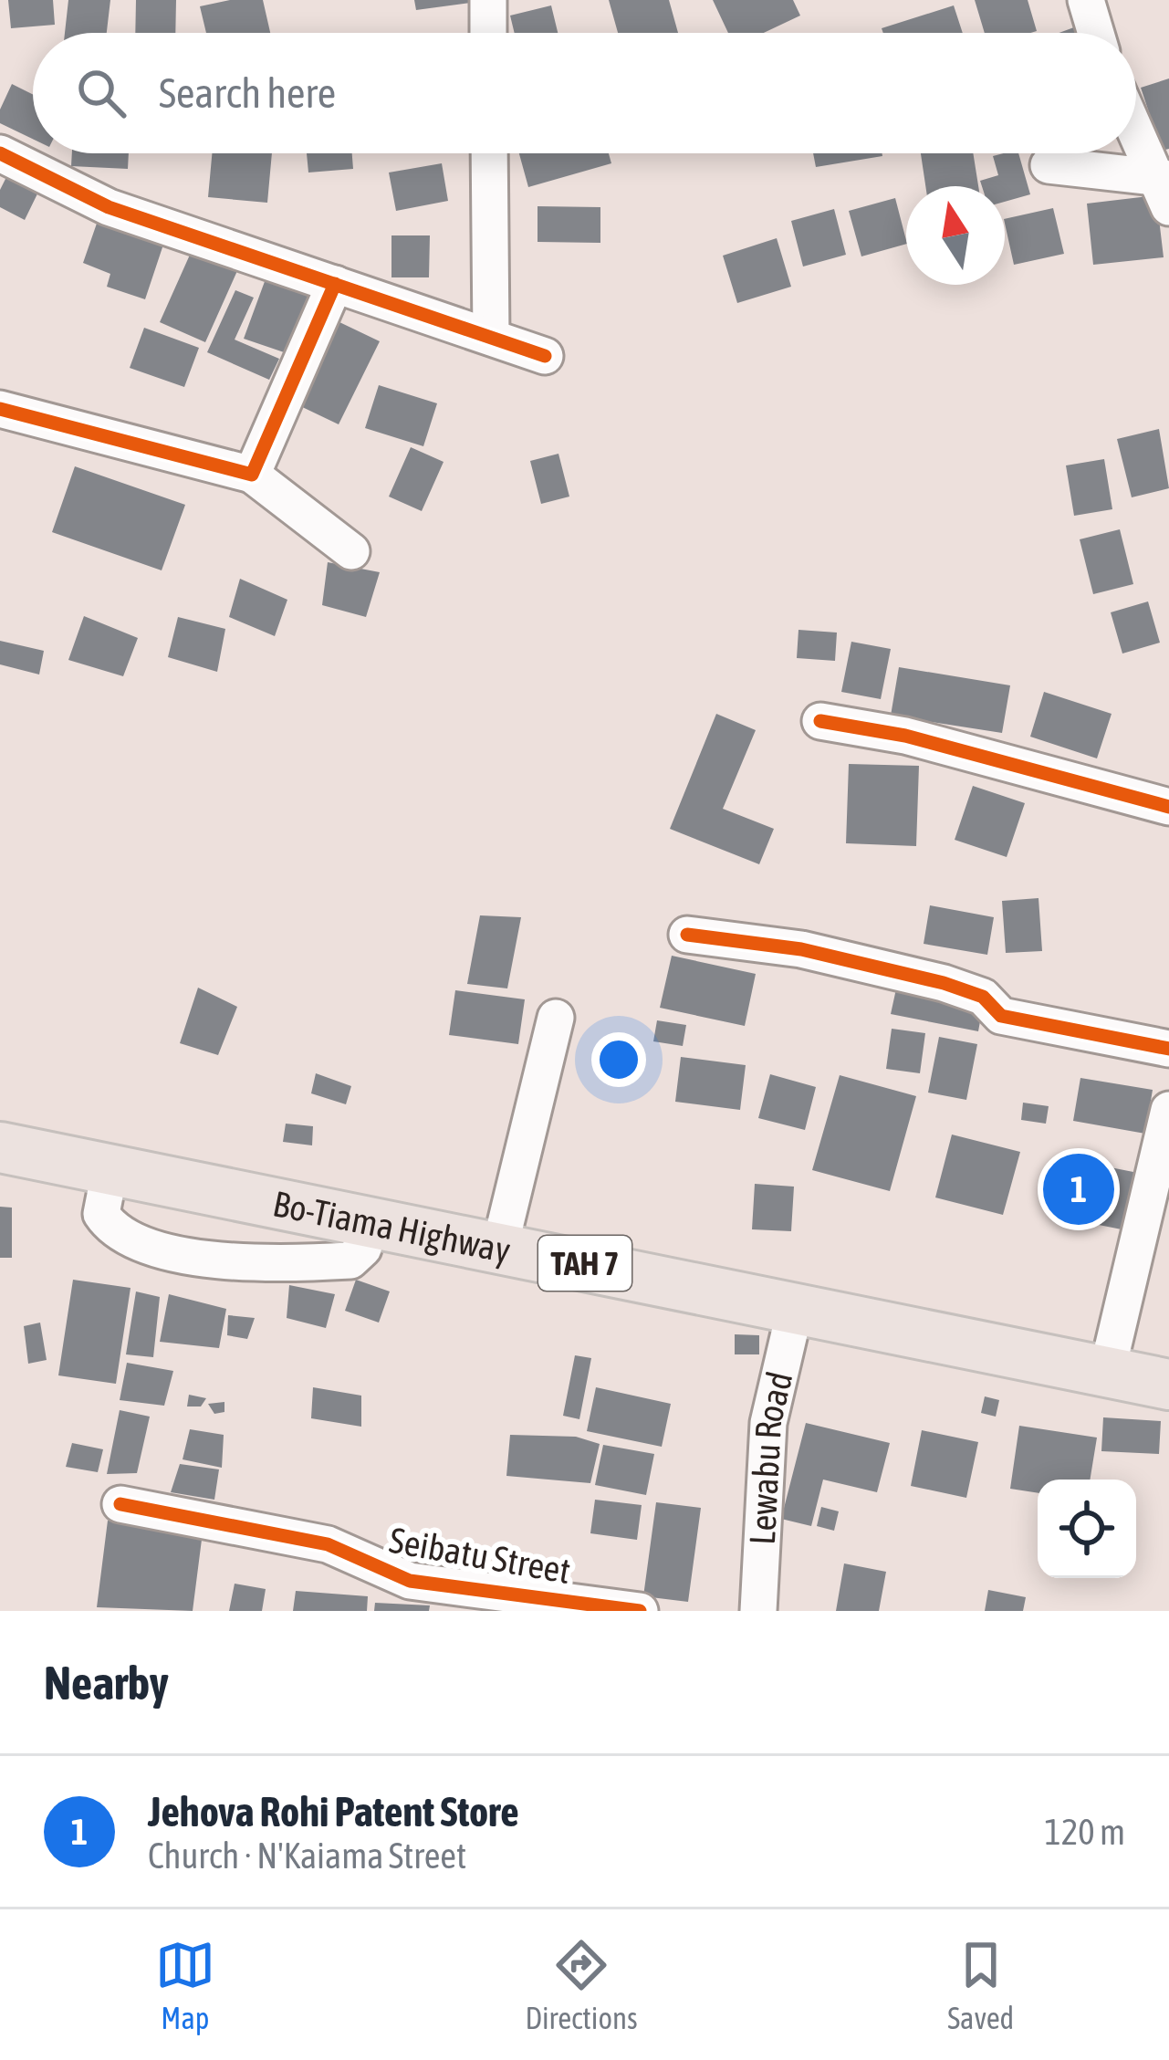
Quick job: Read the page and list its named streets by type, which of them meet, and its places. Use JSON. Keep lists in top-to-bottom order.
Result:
{
  "streets": {
    "highway": ["Bo-Tiama Highway", "TAH 7"],
    "street": ["Lewabu Road", "Seibatu Street"]
  },
  "crossings": [
    ["Bo-Tiama Highway", "Lewabu Road"]
  ],
  "north": "top",
  "page": {
    "search": "Search here",
    "pins": "1",
    "heading": "Nearby",
    "list": [
      {
        "mark": "1",
        "name": "Jehova Rohi Patent Store",
        "note": "Church · N'Kaiama Street",
        "value": "120 m"
      }
    ],
    "nav": ["Map", "Directions", "Saved"]
  }
}
